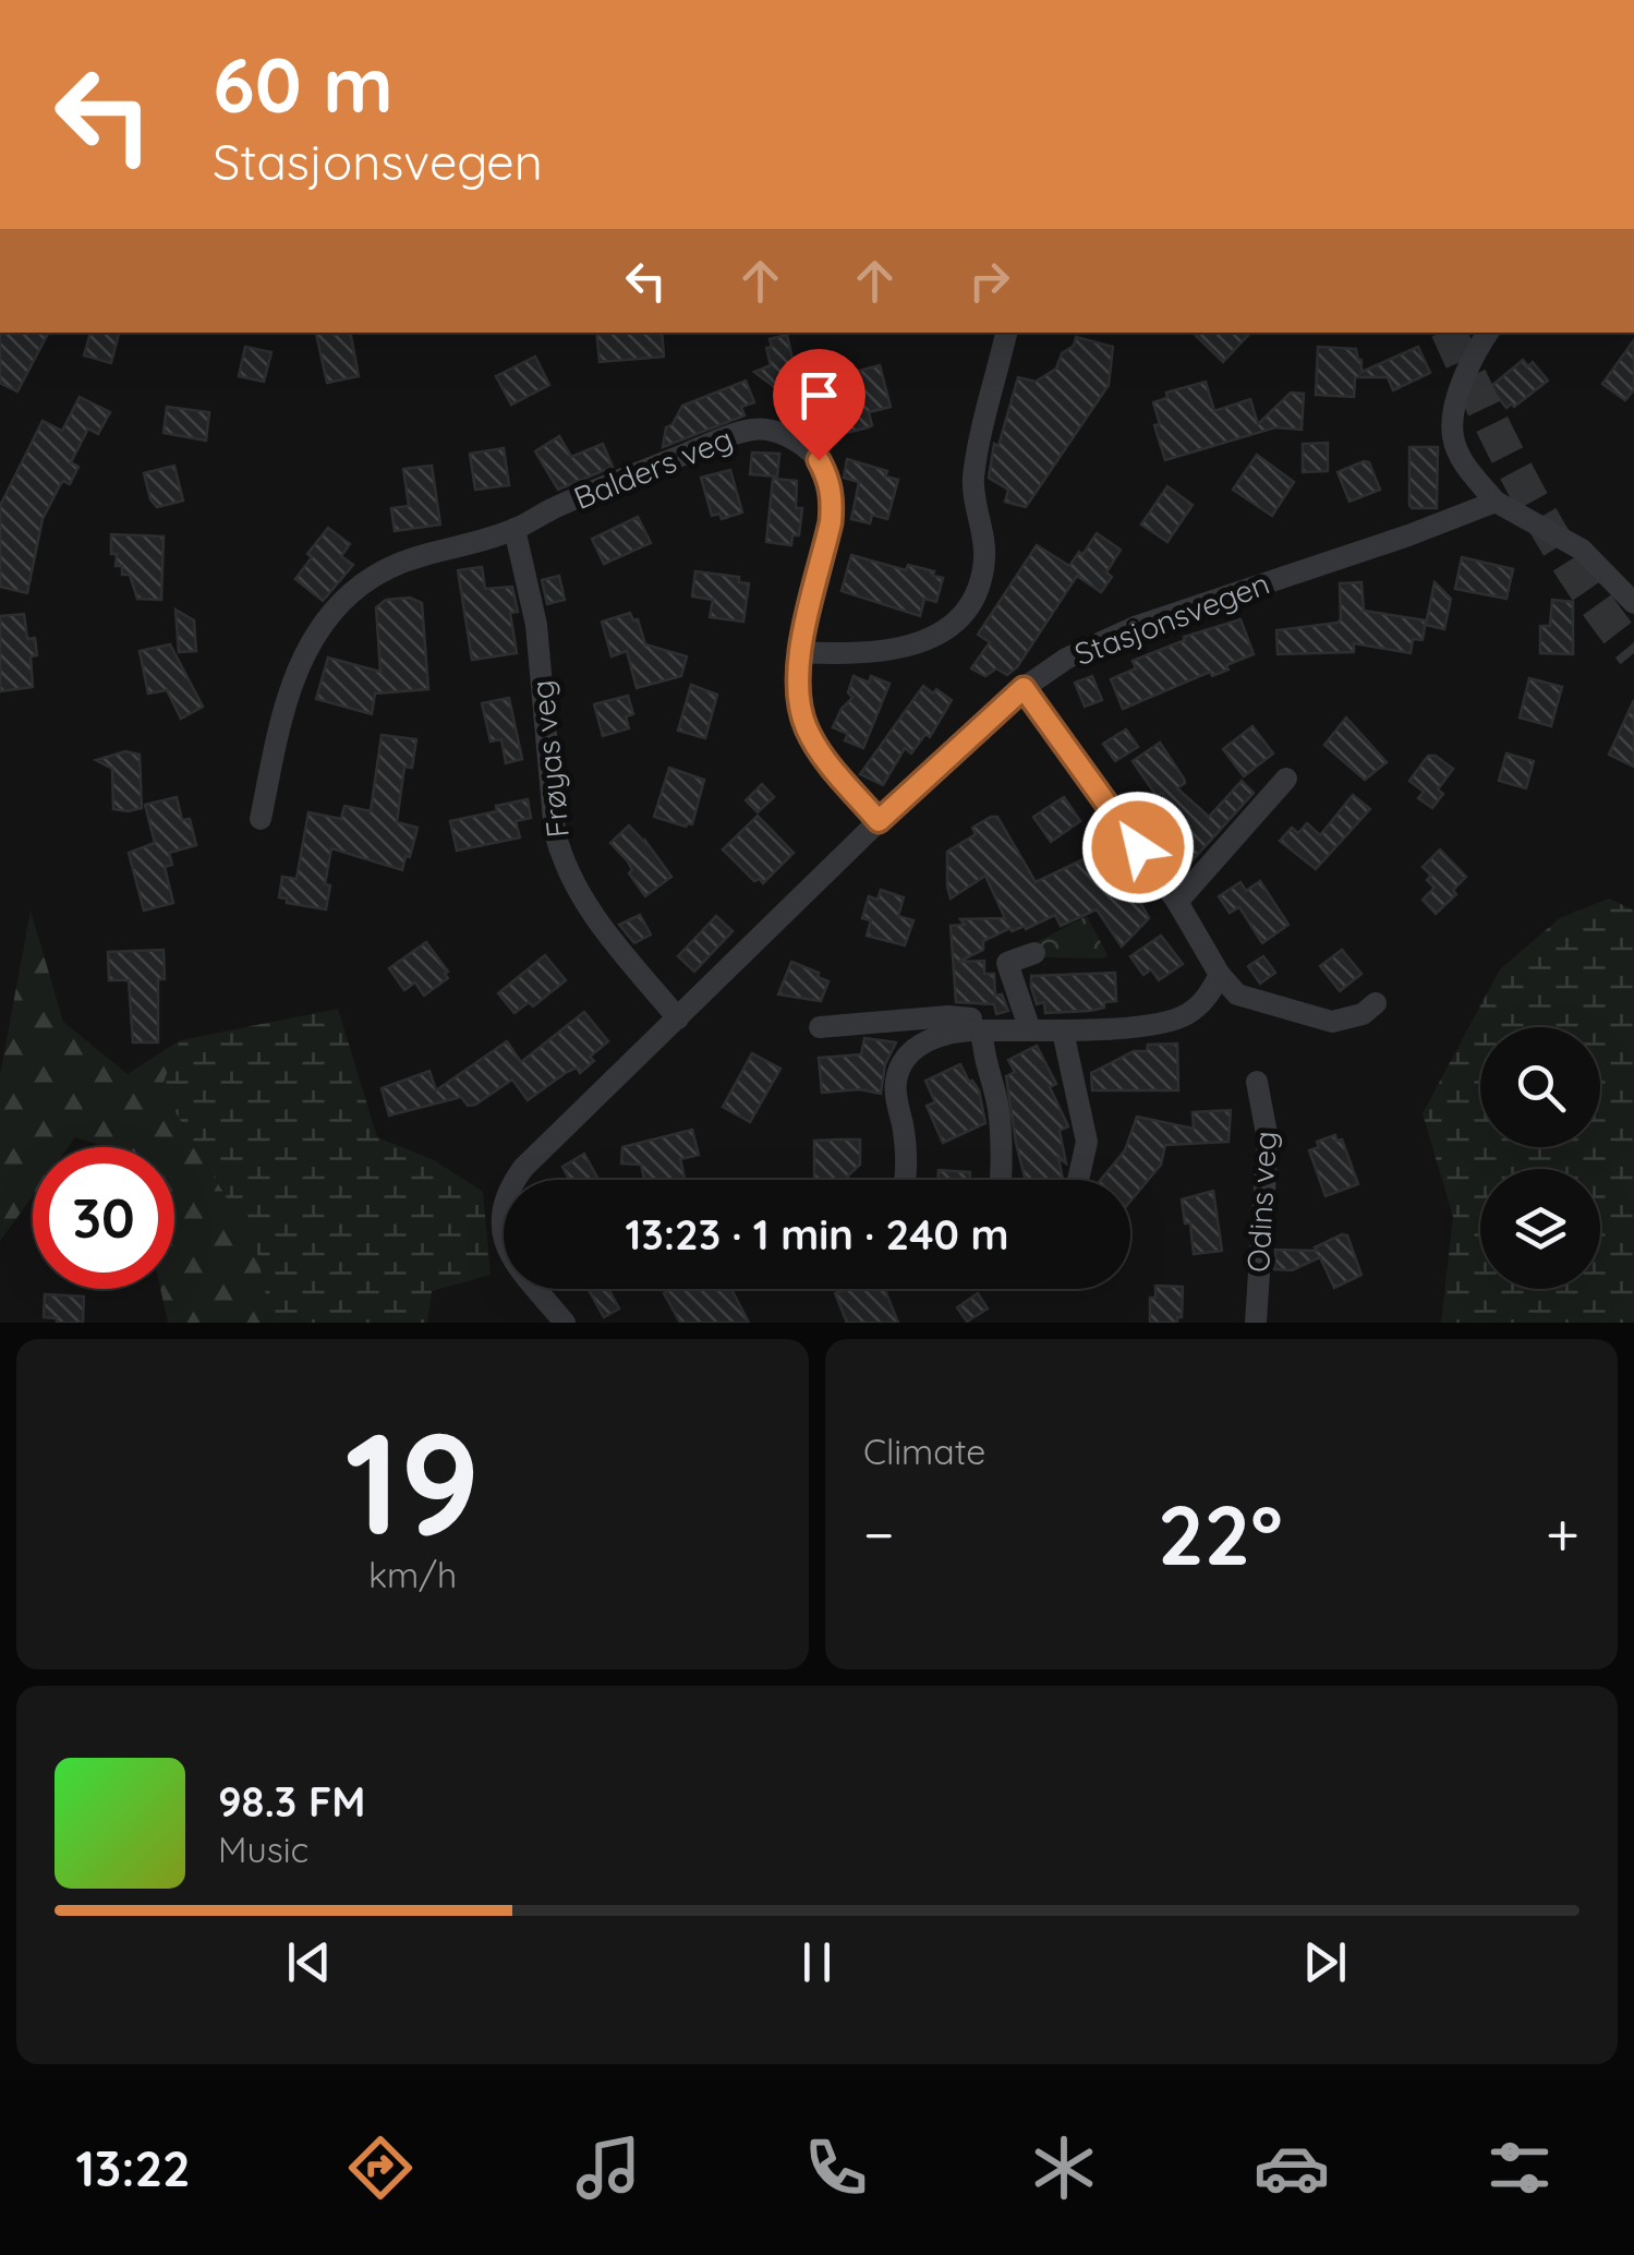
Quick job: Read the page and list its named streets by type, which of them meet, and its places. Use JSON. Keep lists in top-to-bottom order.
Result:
{
  "streets": {
    "street": [
      "Balders veg",
      "Stasjonsvegen",
      "Frøyas veg",
      "Odins veg"
    ]
  },
  "crossings": [
    ["Balders veg", "Stasjonsvegen"],
    ["Balders veg", "Frøyas veg"],
    ["Stasjonsvegen", "Frøyas veg"]
  ],
  "page": {
    "turn": ["60 m", "Stasjonsvegen"],
    "limit": "30",
    "trip": "13:23 · 1 min · 240 m",
    "tile": [
      ["19", "km/h"],
      "Climate"
    ],
    "heat": ["−", "22°", "+"],
    "song": ["98.3 FM", "Music"],
    "tabs": "13:22"
  }
}
